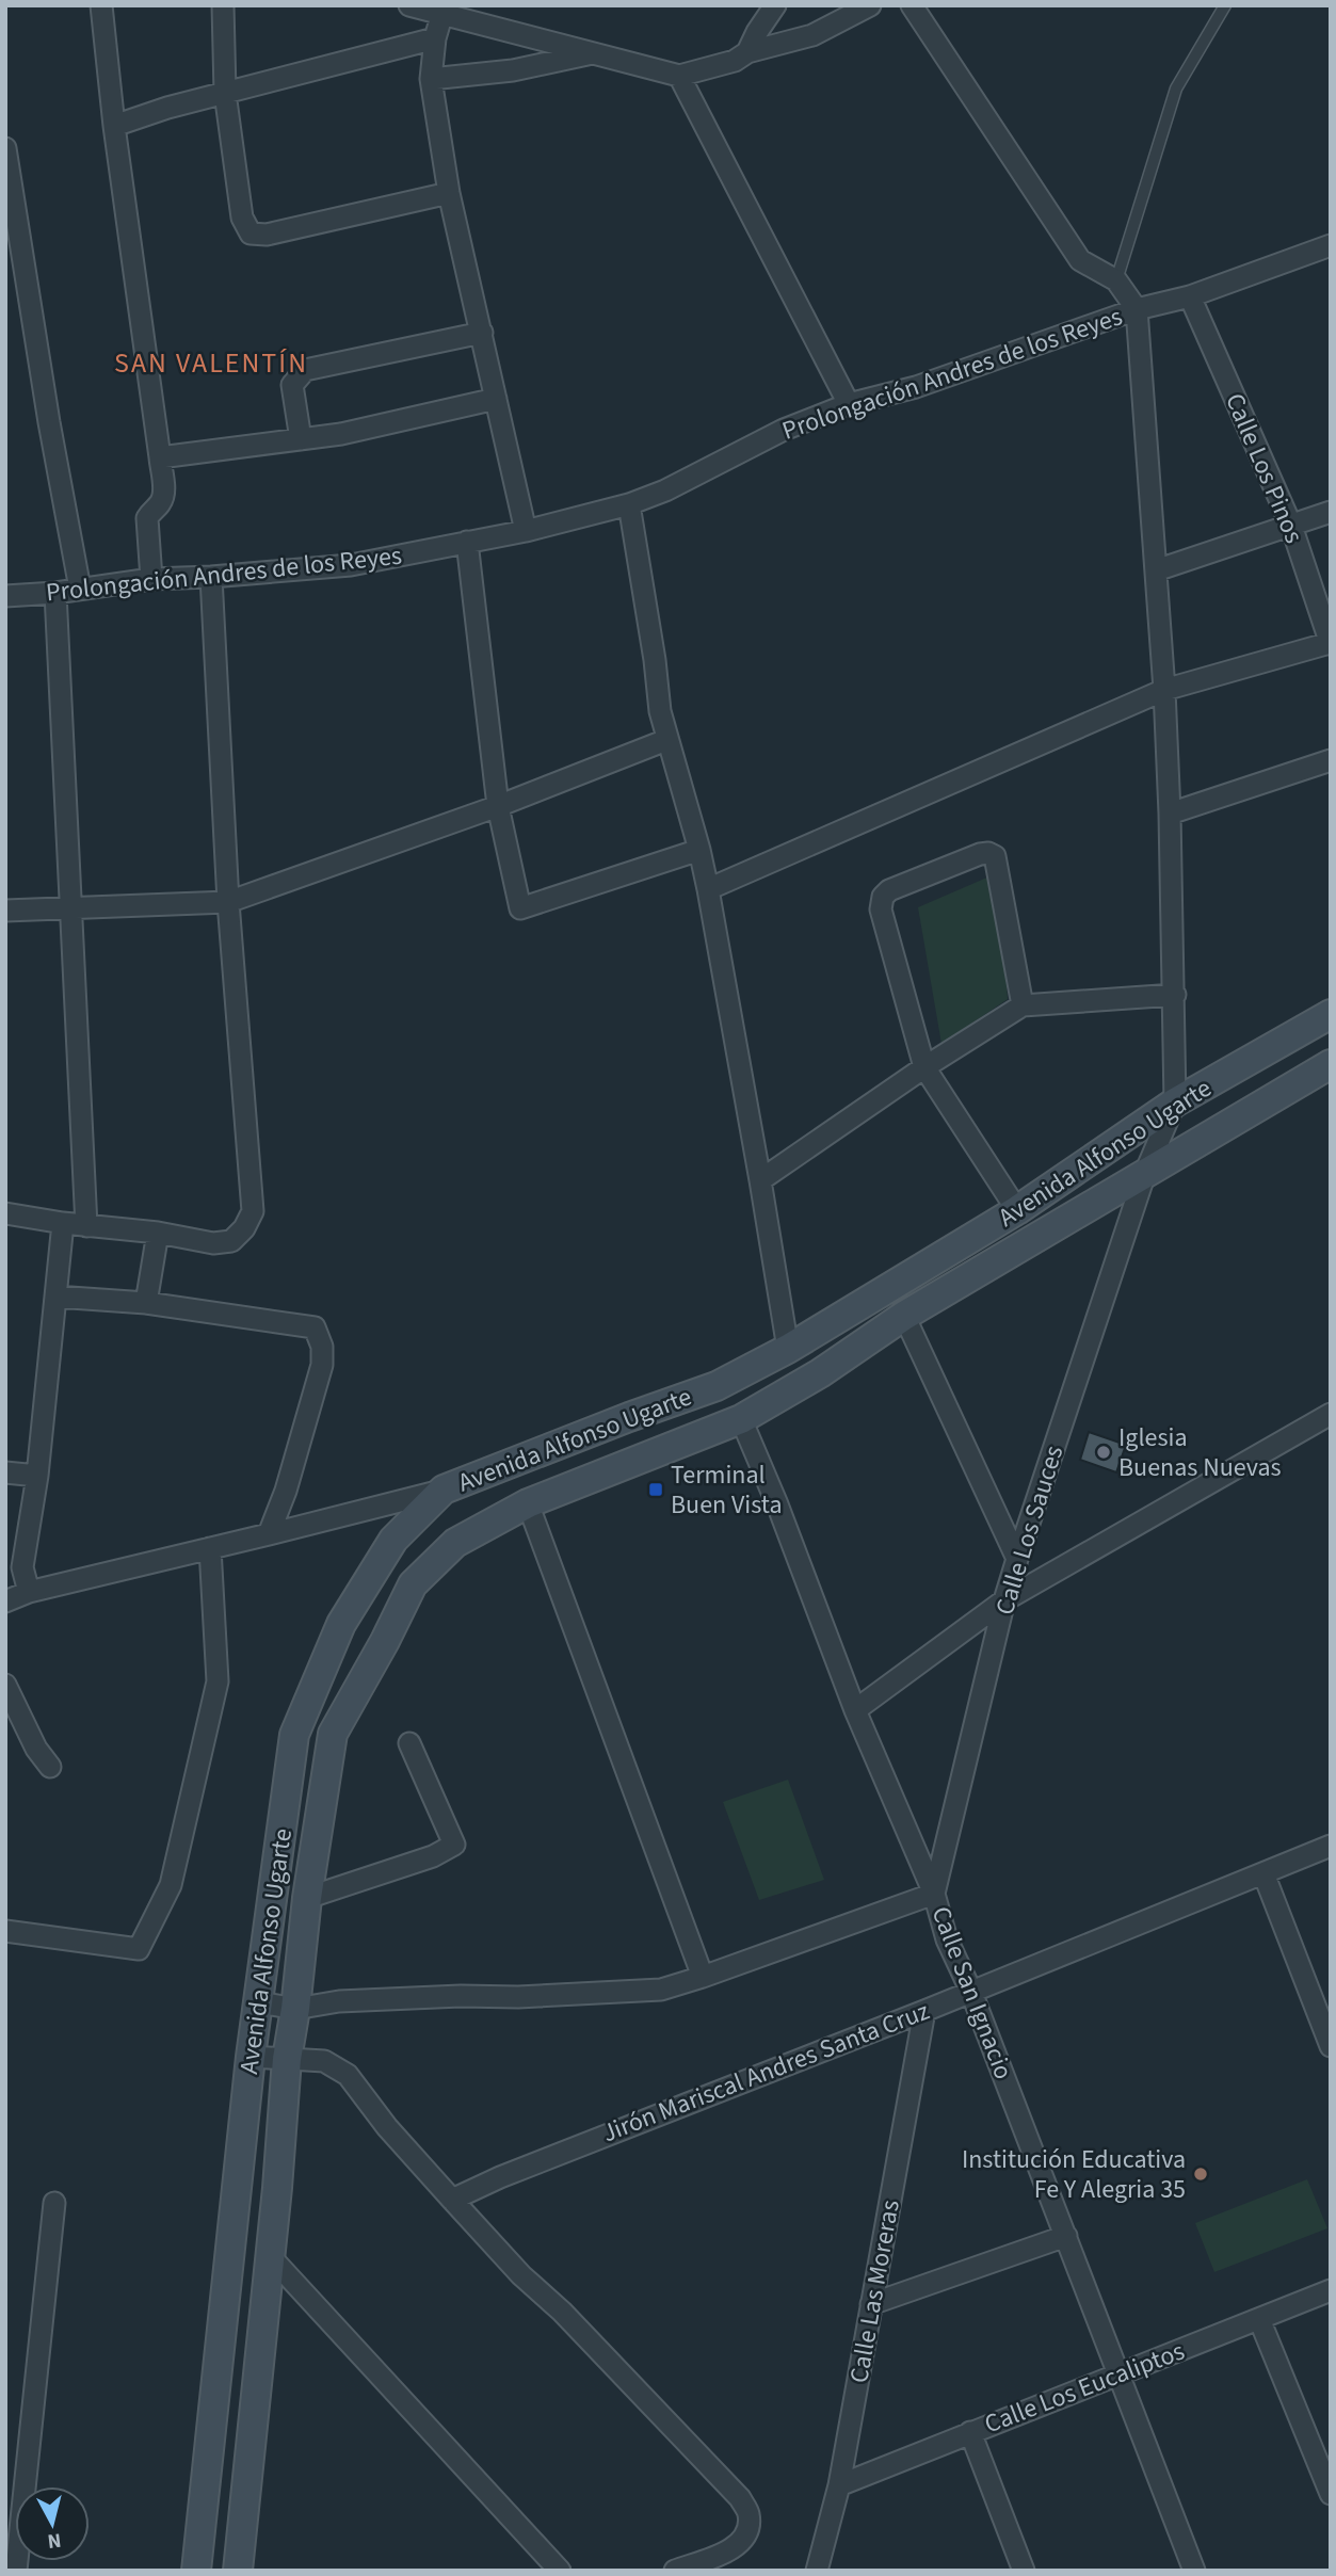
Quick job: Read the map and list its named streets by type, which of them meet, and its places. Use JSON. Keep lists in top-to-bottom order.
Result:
{
  "streets": {
    "main road": ["Avenida Alfonso Ugarte"],
    "street": [
      "Prolongación Andres de los Reyes",
      "Calle Los Pinos",
      "Calle Los Sauces",
      "Calle San Ignacio",
      "Jirón Mariscal Andres Santa Cruz",
      "Calle Las Moreras",
      "Calle Los Eucaliptos"
    ]
  },
  "crossings": [
    ["Prolongación Andres de los Reyes", "Calle Los Pinos"],
    ["Avenida Alfonso Ugarte", "Calle Los Sauces"],
    ["Avenida Alfonso Ugarte", "Calle San Ignacio"],
    ["Calle Los Sauces", "Calle San Ignacio"],
    ["Calle San Ignacio", "Jirón Mariscal Andres Santa Cruz"],
    ["Calle San Ignacio", "Calle Los Eucaliptos"],
    ["Jirón Mariscal Andres Santa Cruz", "Calle Las Moreras"],
    ["Calle Las Moreras", "Calle Los Eucaliptos"]
  ],
  "districts": ["SAN VALENTÍN"],
  "places": {
    "other": ["Iglesia Buenas Nuevas", "Institución Educativa Fe Y Alegria 35"],
    "transit": ["Terminal Buen Vista"]
  },
  "north": "bottom"
}
